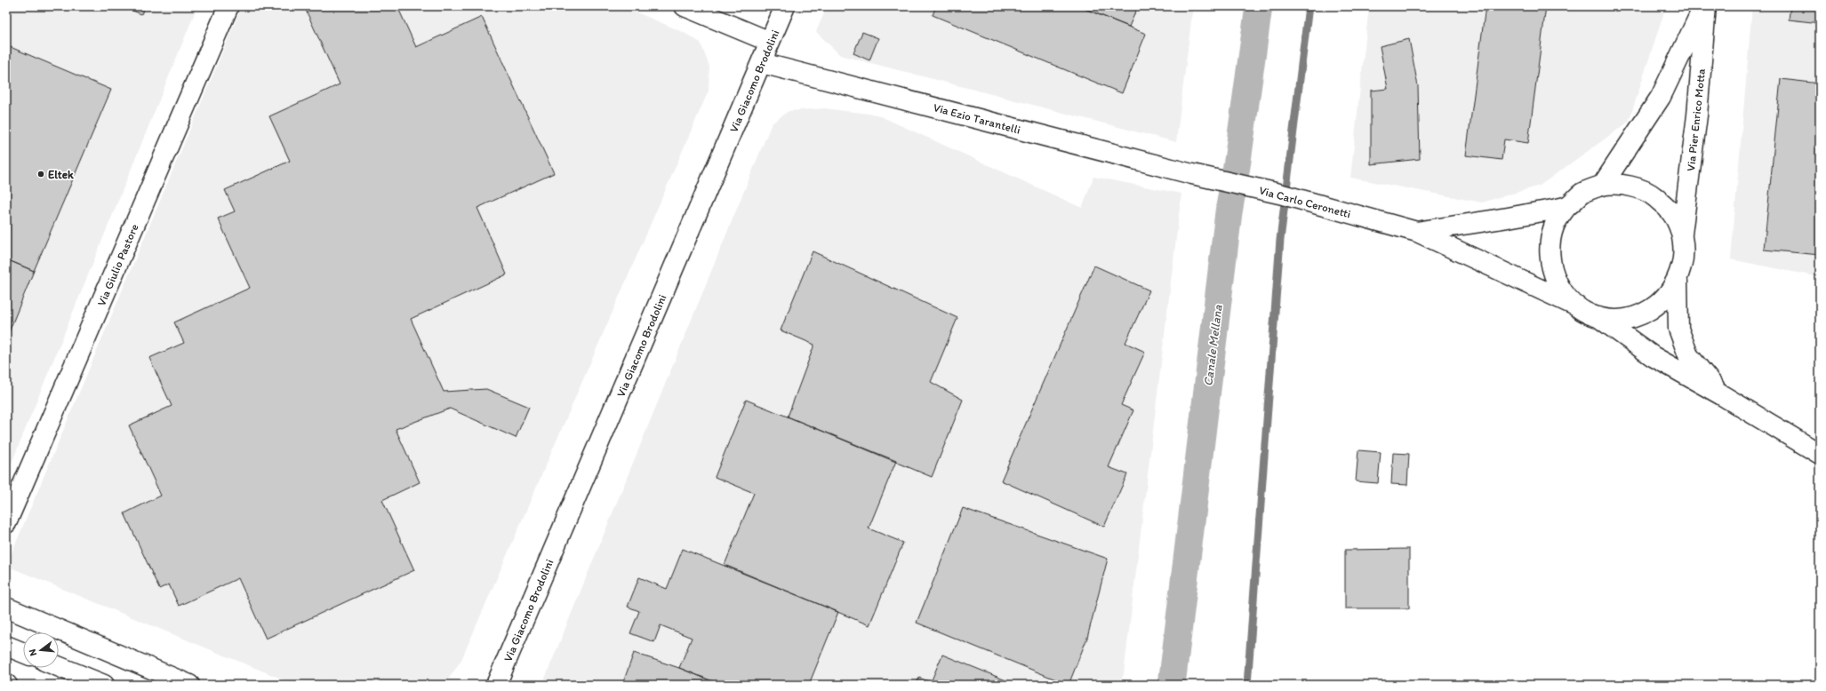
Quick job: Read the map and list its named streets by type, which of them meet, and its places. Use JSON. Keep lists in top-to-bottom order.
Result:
{
  "streets": {
    "main road": [
      "Via Giacomo Brodolini",
      "Via Ezio Tarantelli",
      "Via Pier Enrico Motta",
      "Via Carlo Ceronetti",
      "Via Giulio Pastore"
    ]
  },
  "crossings": [
    ["Via Giacomo Brodolini", "Via Ezio Tarantelli"],
    ["Via Ezio Tarantelli", "Via Carlo Ceronetti"]
  ],
  "water": ["Canale Mellana"],
  "places": ["Eltek"],
  "north": "left"
}
